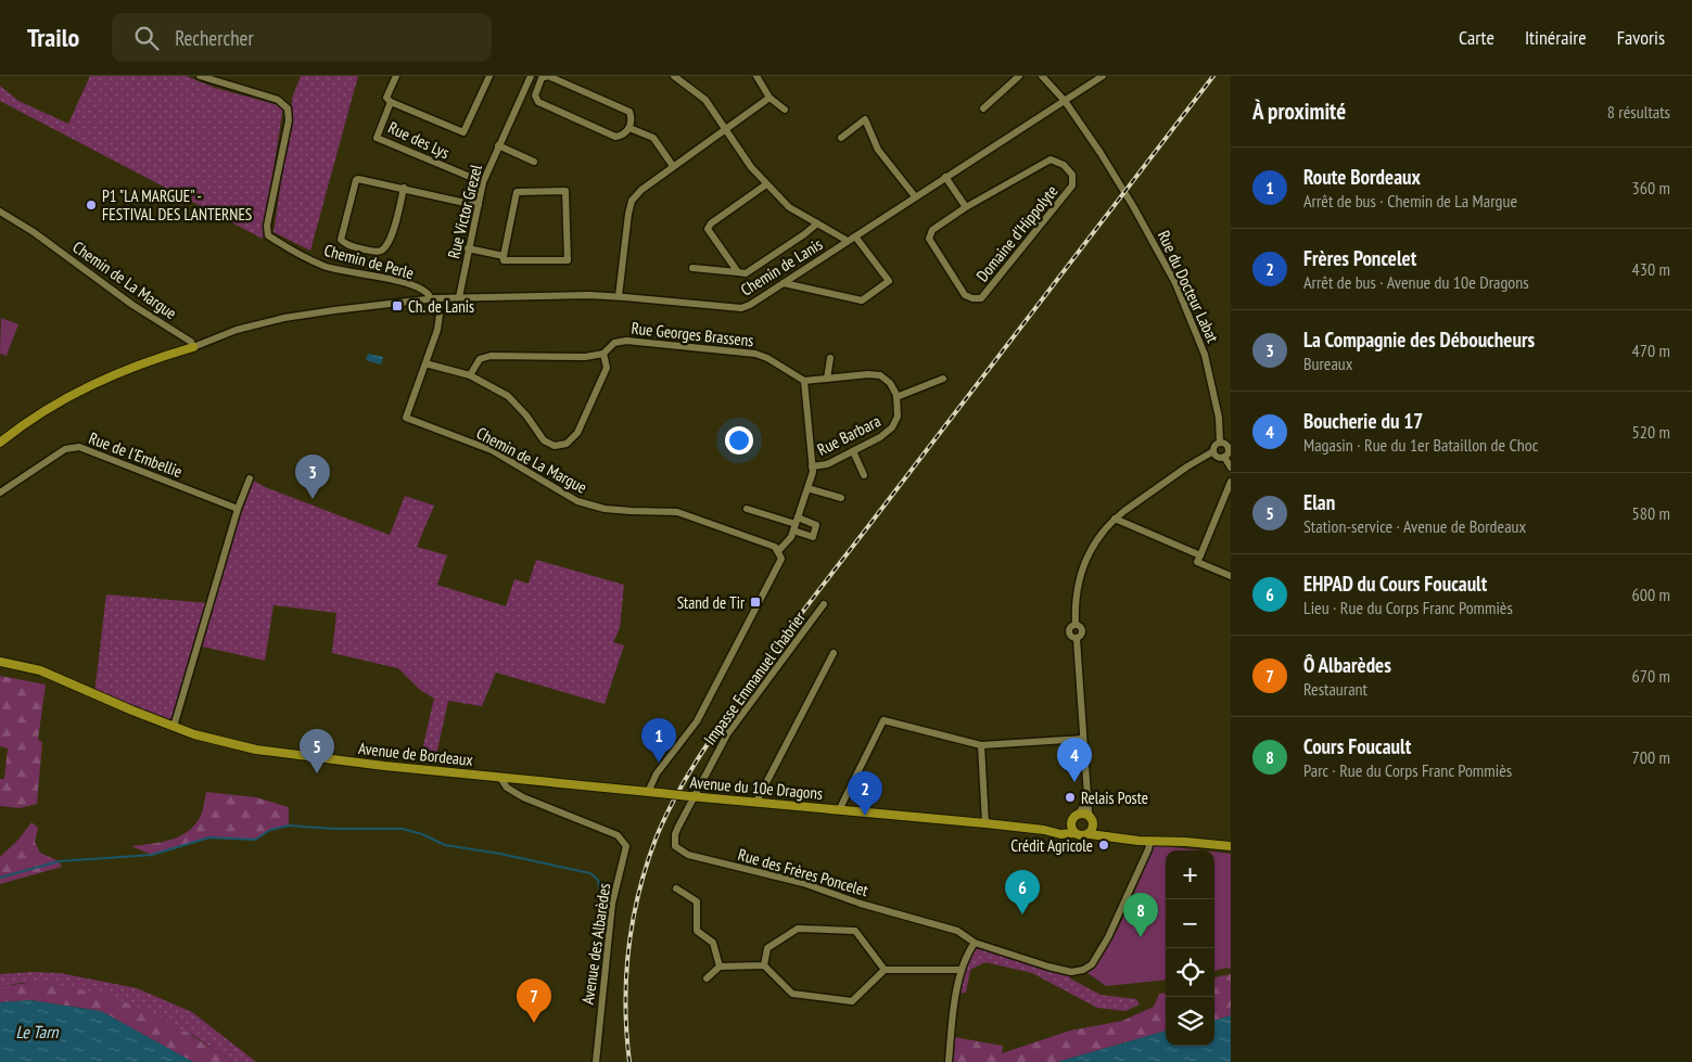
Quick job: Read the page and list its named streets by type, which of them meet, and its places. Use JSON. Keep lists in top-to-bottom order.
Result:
{
  "streets": {
    "main road": ["Avenue de Bordeaux", "Avenue du 10e Dragons"],
    "street": [
      "Rue des Lys",
      "Rue Victor Grezel",
      "Domaine d'Hippolyte",
      "Chemin de Perle",
      "Chemin de Lanis",
      "Chemin de La Margue",
      "Rue du Docteur Labat",
      "Rue Georges Brassens",
      "Rue Barbara",
      "Rue de l'Embellie",
      "Impasse Emmanuel Chabrier",
      "Rue des Frères Poncelet",
      "Avenue des Albarèdes"
    ]
  },
  "crossings": [
    ["Rue des Lys", "Rue Victor Grezel"],
    ["Rue Victor Grezel", "Chemin de Lanis"],
    ["Chemin de Perle", "Chemin de Lanis"],
    ["Chemin de Perle", "Chemin de La Margue"],
    ["Chemin de Lanis", "Chemin de La Margue"],
    ["Chemin de Lanis", "Rue du Docteur Labat"],
    ["Impasse Emmanuel Chabrier", "Avenue du 10e Dragons"],
    ["Impasse Emmanuel Chabrier", "Rue des Frères Poncelet"],
    ["Avenue de Bordeaux", "Avenue du 10e Dragons"],
    ["Avenue de Bordeaux", "Avenue des Albarèdes"],
    ["Avenue du 10e Dragons", "Rue des Frères Poncelet"]
  ],
  "water": ["Le Tarn"],
  "places": {
    "other": ["P1 \"LA MARGUE\" - FESTIVAL DES LANTERNES", "Relais Poste", "Crédit Agricole"],
    "transit": ["Ch. de Lanis", "Stand de Tir"]
  },
  "page": {
    "header": "Trailo",
    "search": "Rechercher",
    "nav": ["Carte", "Itinéraire", "Favoris"],
    "heading": ["À proximité", "8 résultats"],
    "list": [
      {
        "mark": "1",
        "name": "Route Bordeaux",
        "note": "Arrêt de bus · Chemin de La Margue",
        "value": "360 m"
      },
      {
        "mark": "2",
        "name": "Frères Poncelet",
        "note": "Arrêt de bus · Avenue du 10e Dragons",
        "value": "430 m"
      },
      {
        "mark": "3",
        "name": "La Compagnie des Déboucheurs",
        "note": "Bureaux",
        "value": "470 m"
      },
      {
        "mark": "4",
        "name": "Boucherie du 17",
        "note": "Magasin · Rue du 1er Bataillon de Choc",
        "value": "520 m"
      },
      {
        "mark": "5",
        "name": "Elan",
        "note": "Station-service · Avenue de Bordeaux",
        "value": "580 m"
      },
      {
        "mark": "6",
        "name": "EHPAD du Cours Foucault",
        "note": "Lieu · Rue du Corps Franc Pommiès",
        "value": "600 m"
      },
      {
        "mark": "7",
        "name": "Ô Albarèdes",
        "note": "Restaurant",
        "value": "670 m"
      },
      {
        "mark": "8",
        "name": "Cours Foucault",
        "note": "Parc · Rue du Corps Franc Pommiès",
        "value": "700 m"
      }
    ],
    "pins": [
      "3",
      "1",
      "5",
      "4",
      "2",
      "6",
      "8",
      "7"
    ],
    "map_buttons": ["+", "−"]
  }
}
